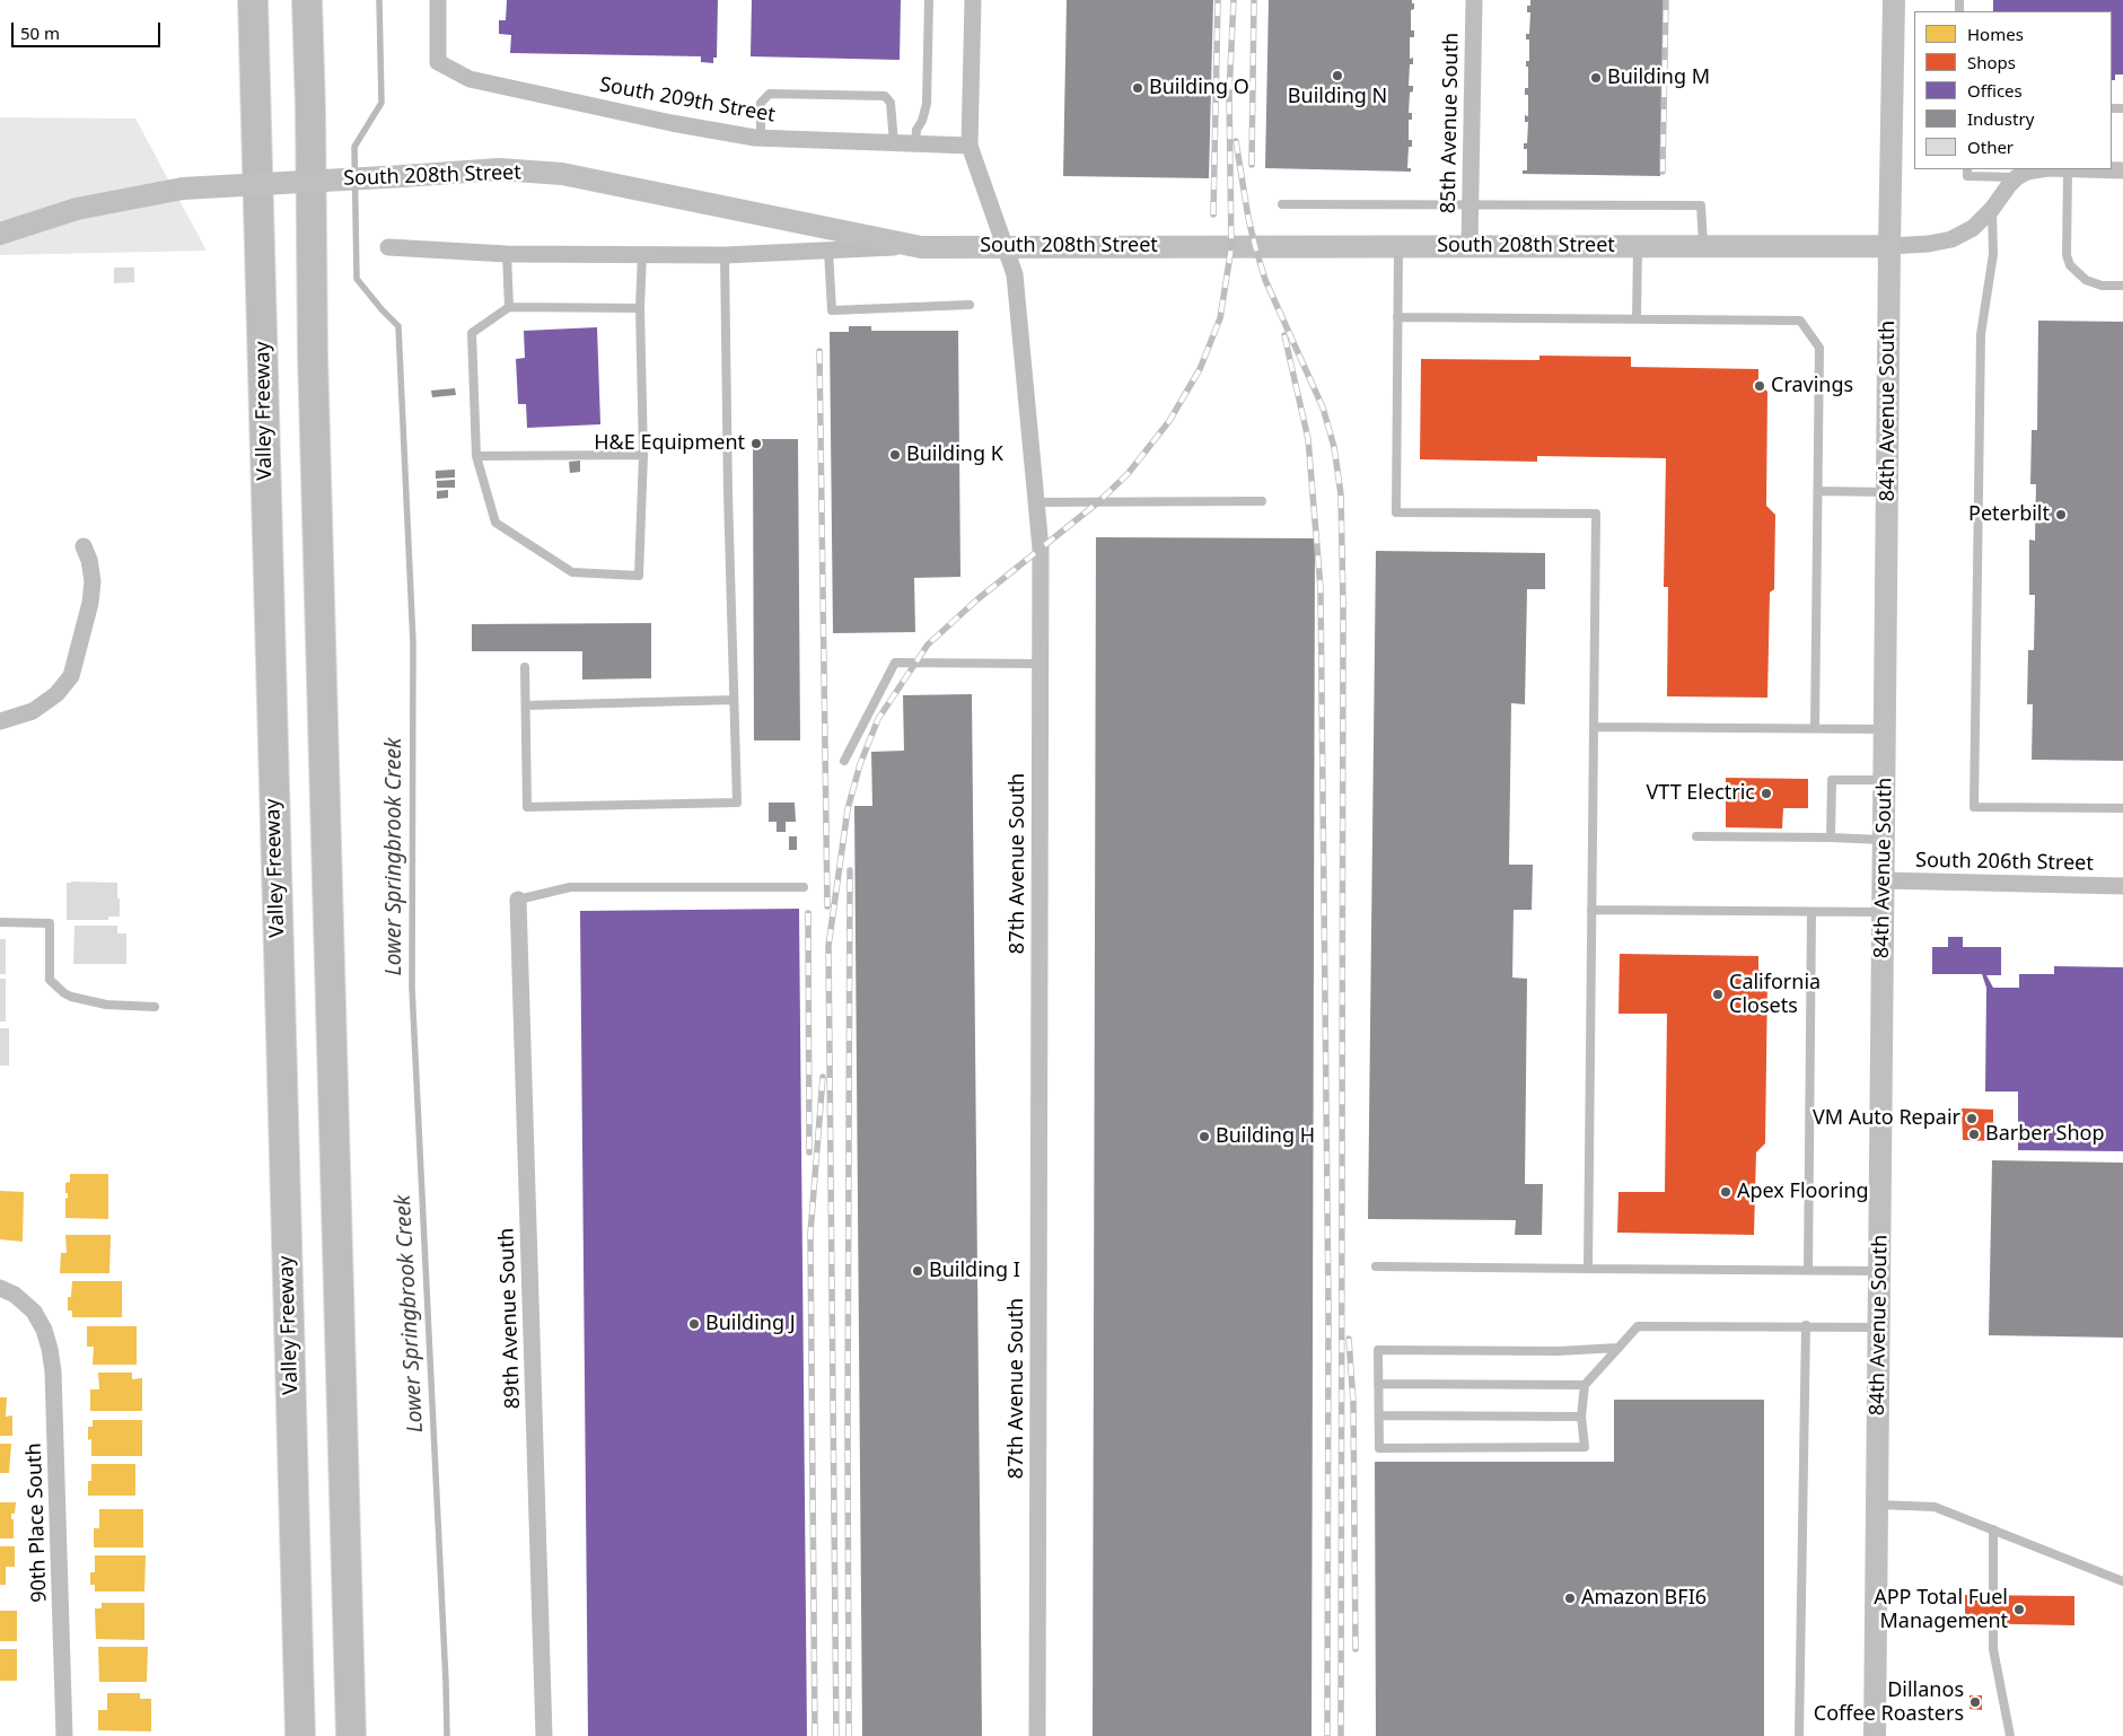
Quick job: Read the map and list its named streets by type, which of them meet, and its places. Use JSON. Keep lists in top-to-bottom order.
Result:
{
  "streets": {
    "highway": ["Valley Freeway"],
    "street": [
      "South 209th Street",
      "85th Avenue South",
      "South 208th Street",
      "84th Avenue South",
      "South 206th Street",
      "87th Avenue South",
      "89th Avenue South",
      "90th Place South"
    ]
  },
  "crossings": [
    ["South 209th Street", "87th Avenue South"],
    ["85th Avenue South", "South 208th Street"],
    ["South 208th Street", "84th Avenue South"],
    ["South 208th Street", "87th Avenue South"],
    ["84th Avenue South", "South 206th Street"]
  ],
  "water": ["Lower Springbrook Creek"],
  "places": [
    "Building N",
    "Building M",
    "Building O",
    "Cravings",
    "H&E Equipment",
    "Building K",
    "Peterbilt",
    "VTT Electric",
    "California Closets",
    "VM Auto Repair",
    "Barber Shop",
    "Building H",
    "Apex Flooring",
    "Building I",
    "Building J",
    "Amazon BFI6",
    "APP Total Fuel Management",
    "Dillanos Coffee Roasters"
  ],
  "legend": [
    "Homes",
    "Shops",
    "Offices",
    "Industry",
    "Other"
  ],
  "scale_bar": "50 m"
}
